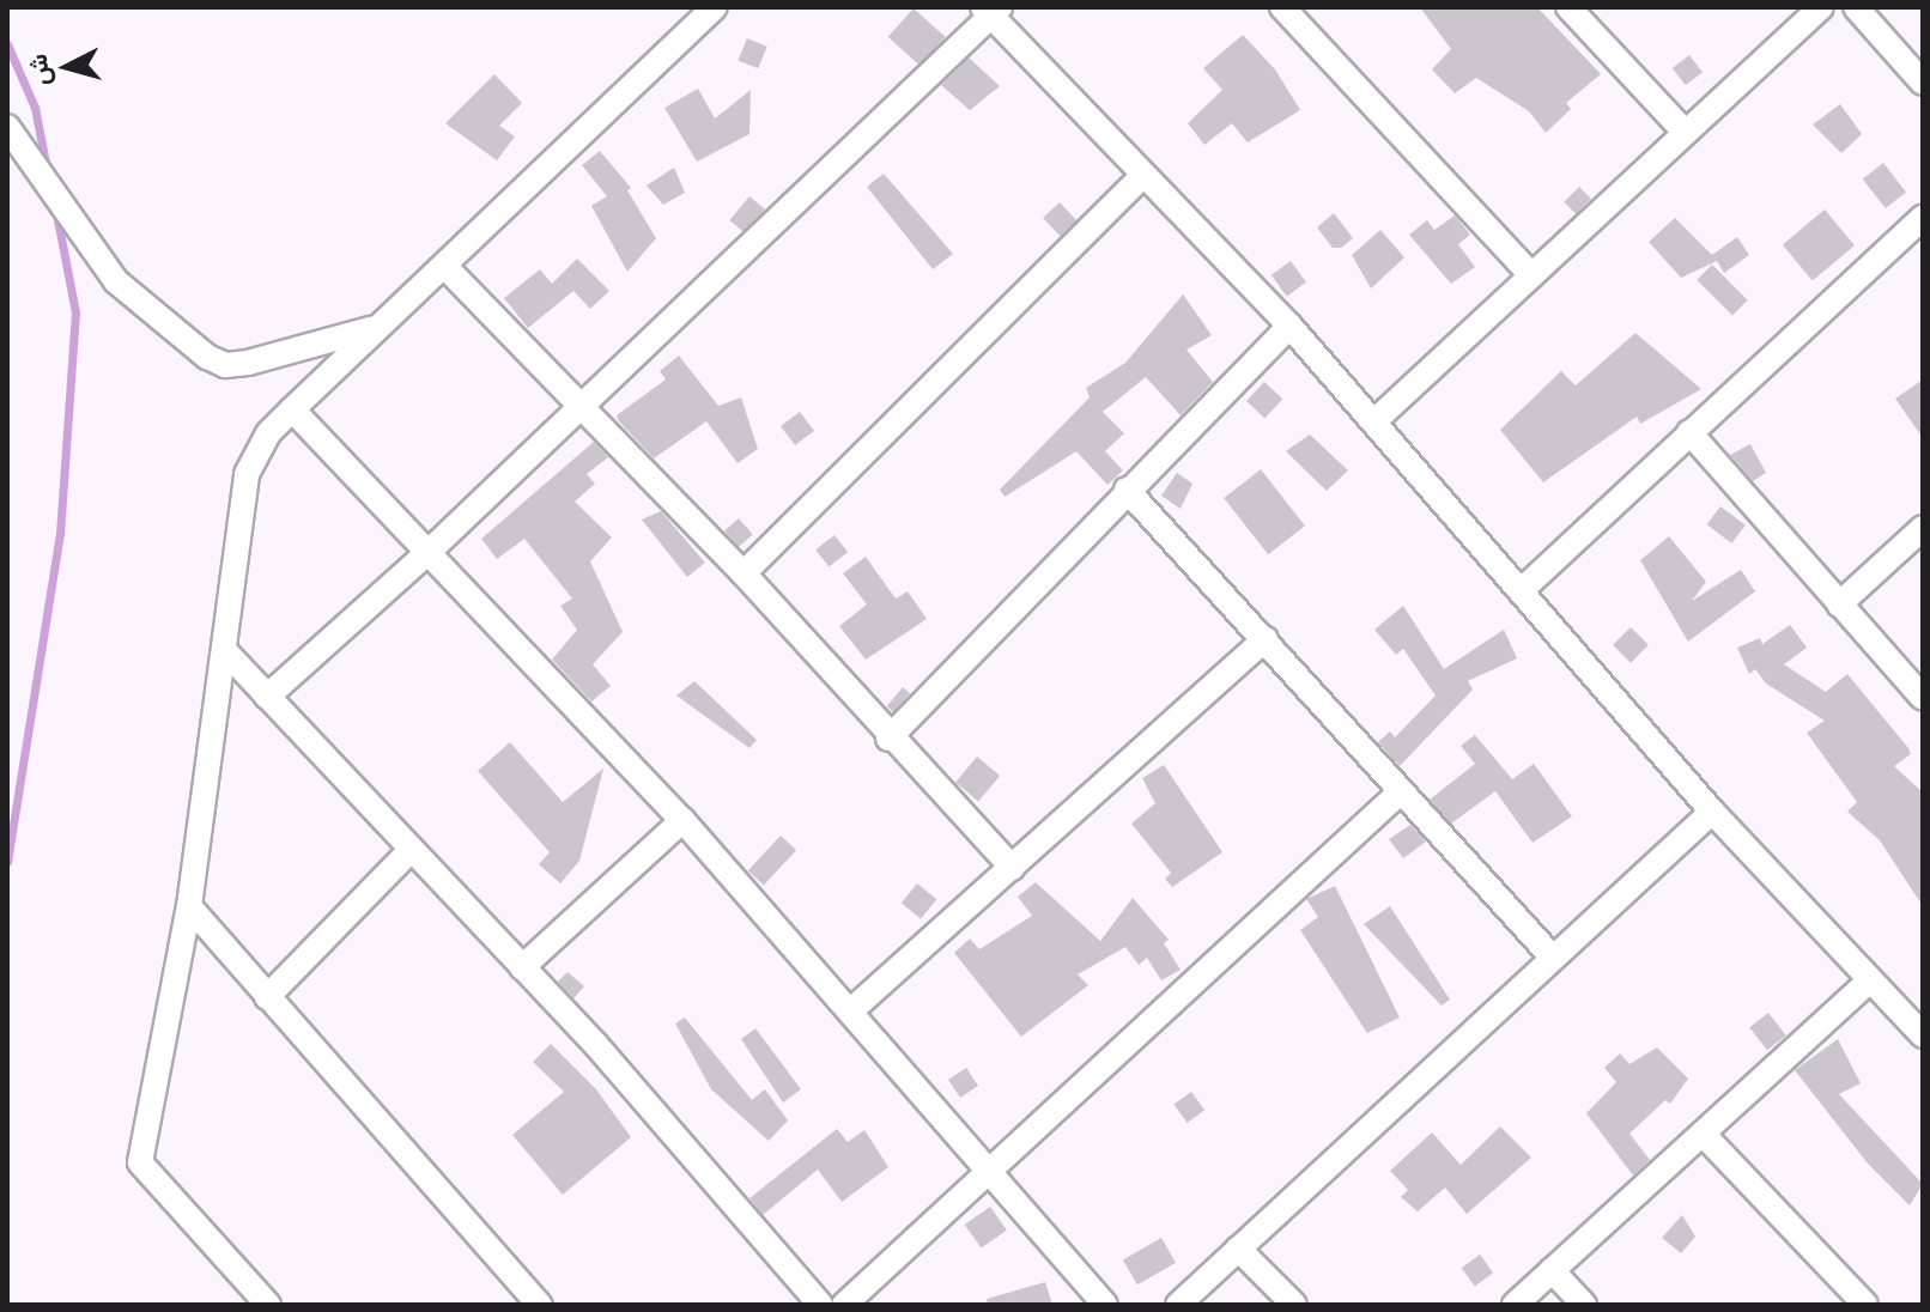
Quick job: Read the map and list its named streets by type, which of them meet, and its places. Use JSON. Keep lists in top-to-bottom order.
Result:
{
  "north": "left"
}
